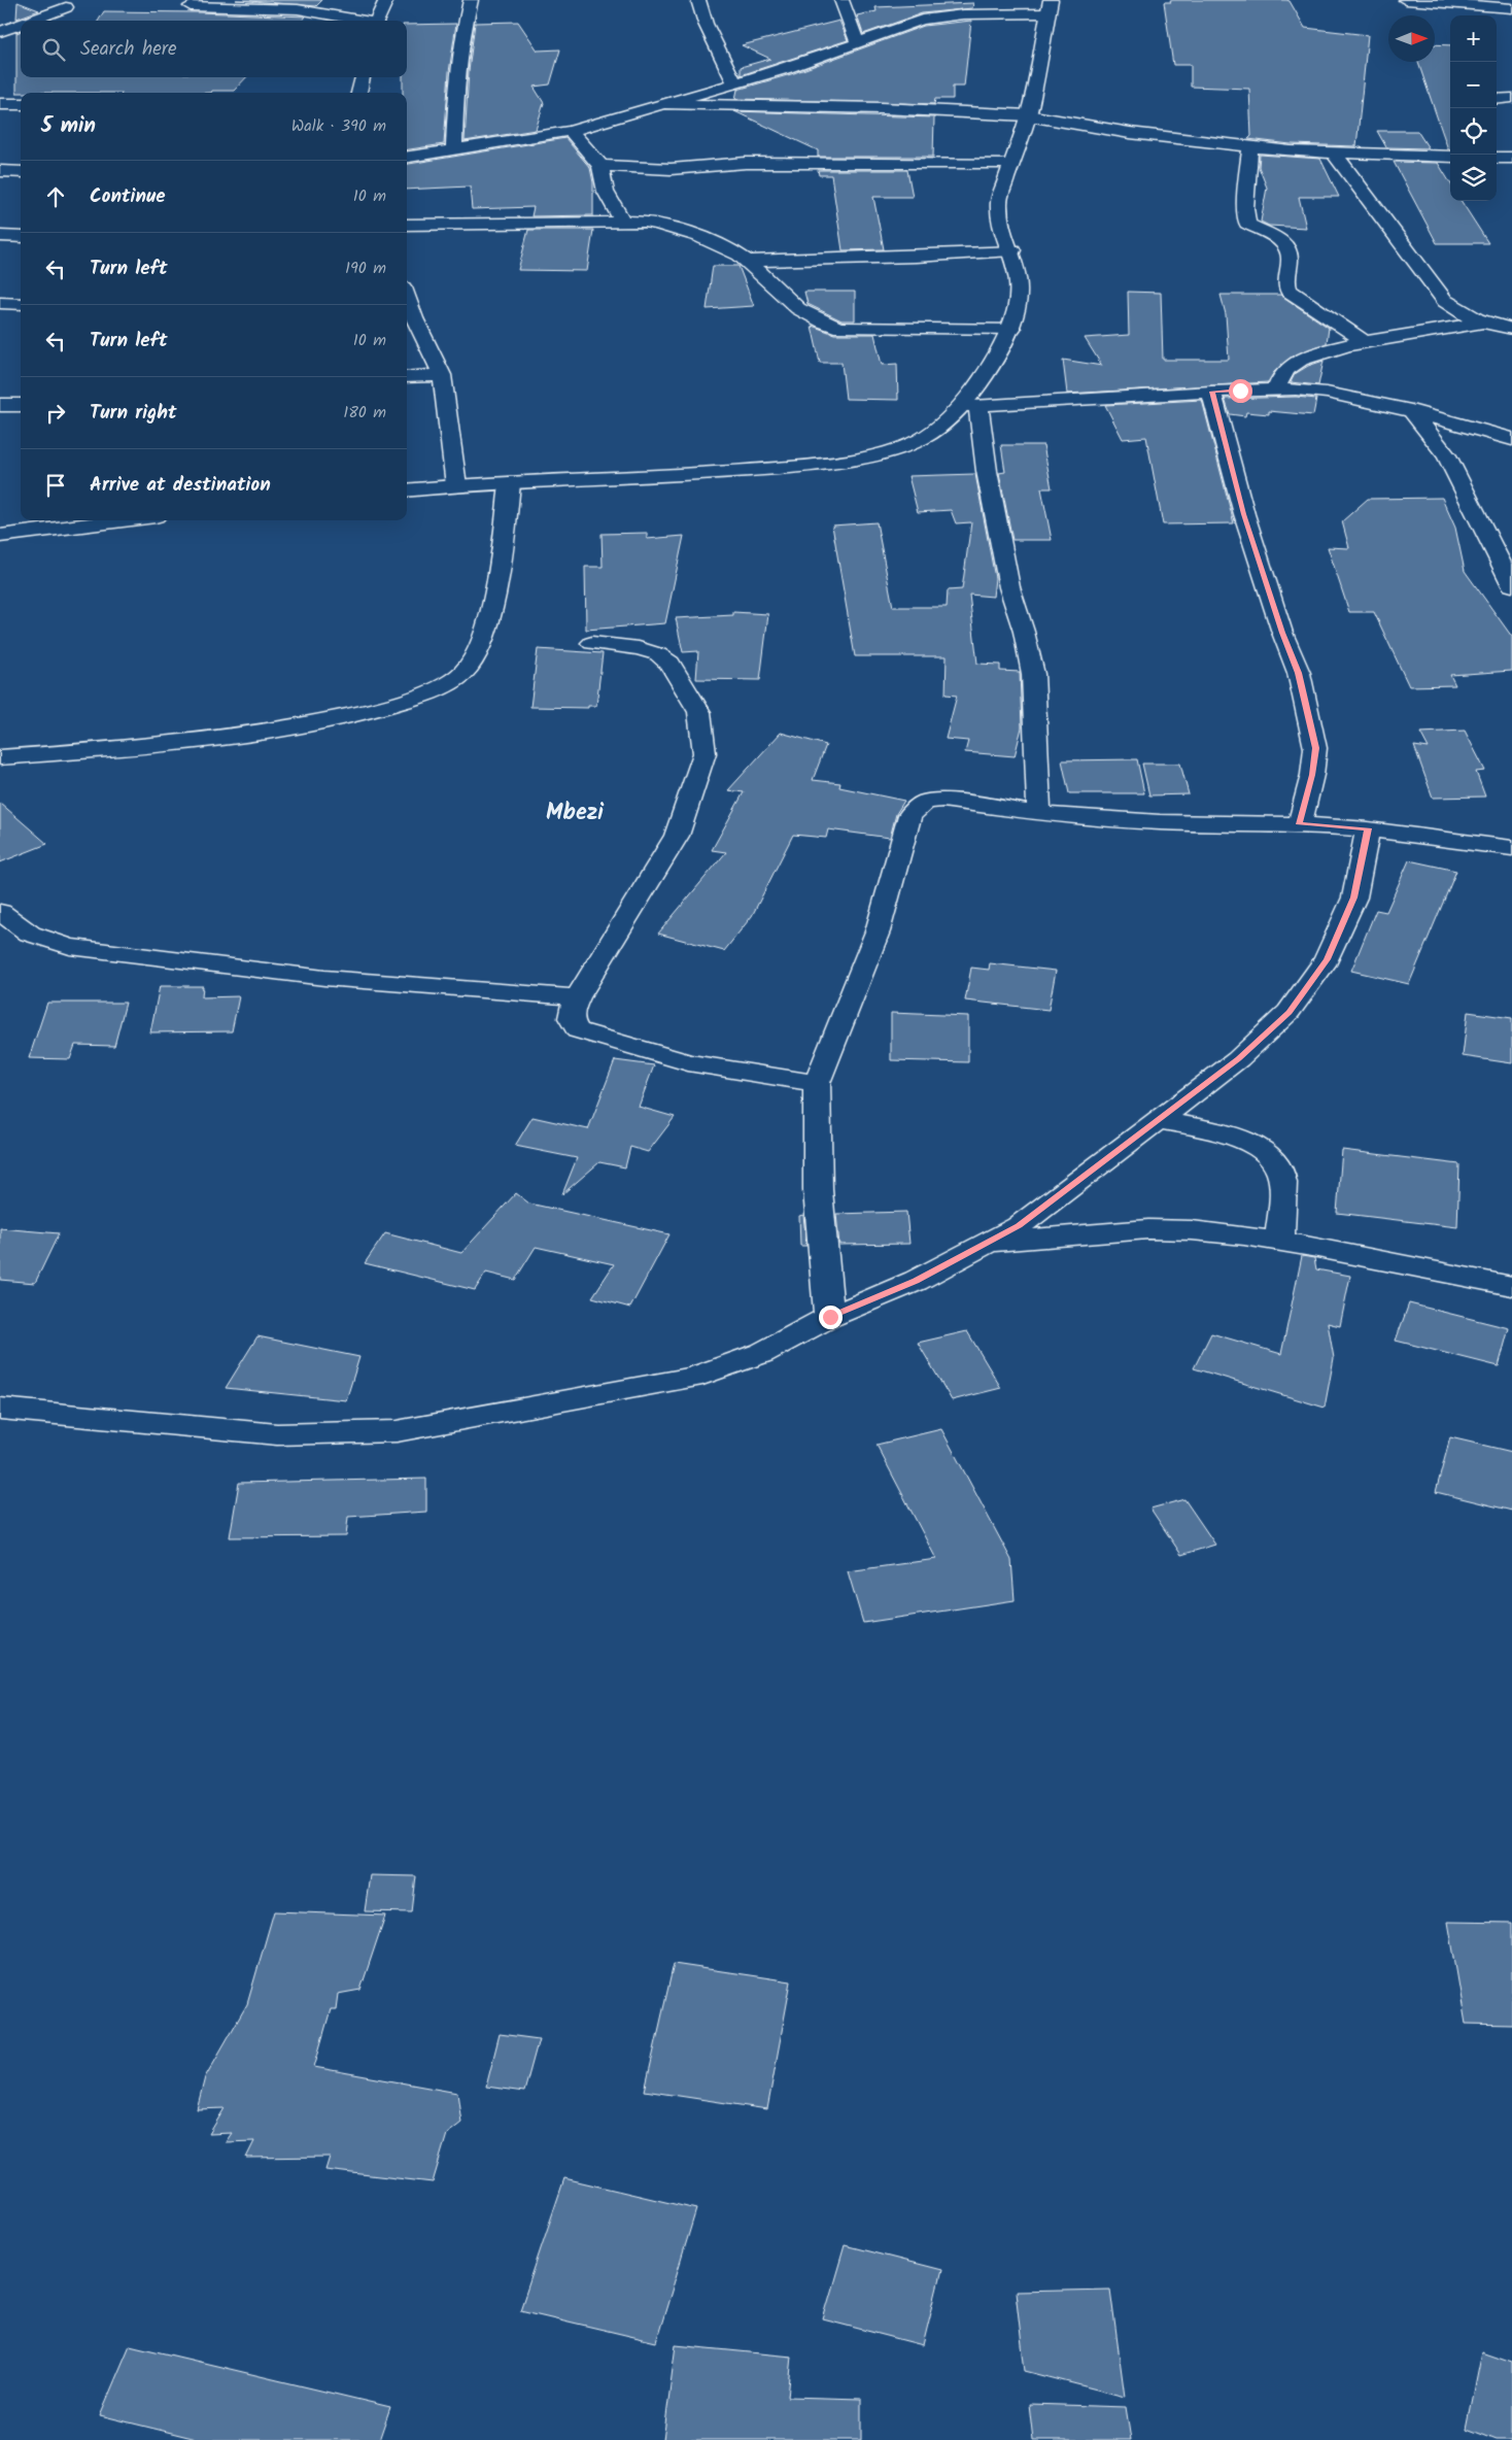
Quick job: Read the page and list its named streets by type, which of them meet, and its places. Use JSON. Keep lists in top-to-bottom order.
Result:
{
  "districts": ["Mbezi"],
  "north": "right",
  "page": {
    "map_buttons": ["+", "−"],
    "search": "Search here",
    "heading": ["5 min", "Walk · 390 m"],
    "list": [
      ["Continue", "10 m"],
      ["Turn left", "190 m"],
      ["Turn left", "10 m"],
      ["Turn right", "180 m"],
      "Arrive at destination"
    ]
  }
}
